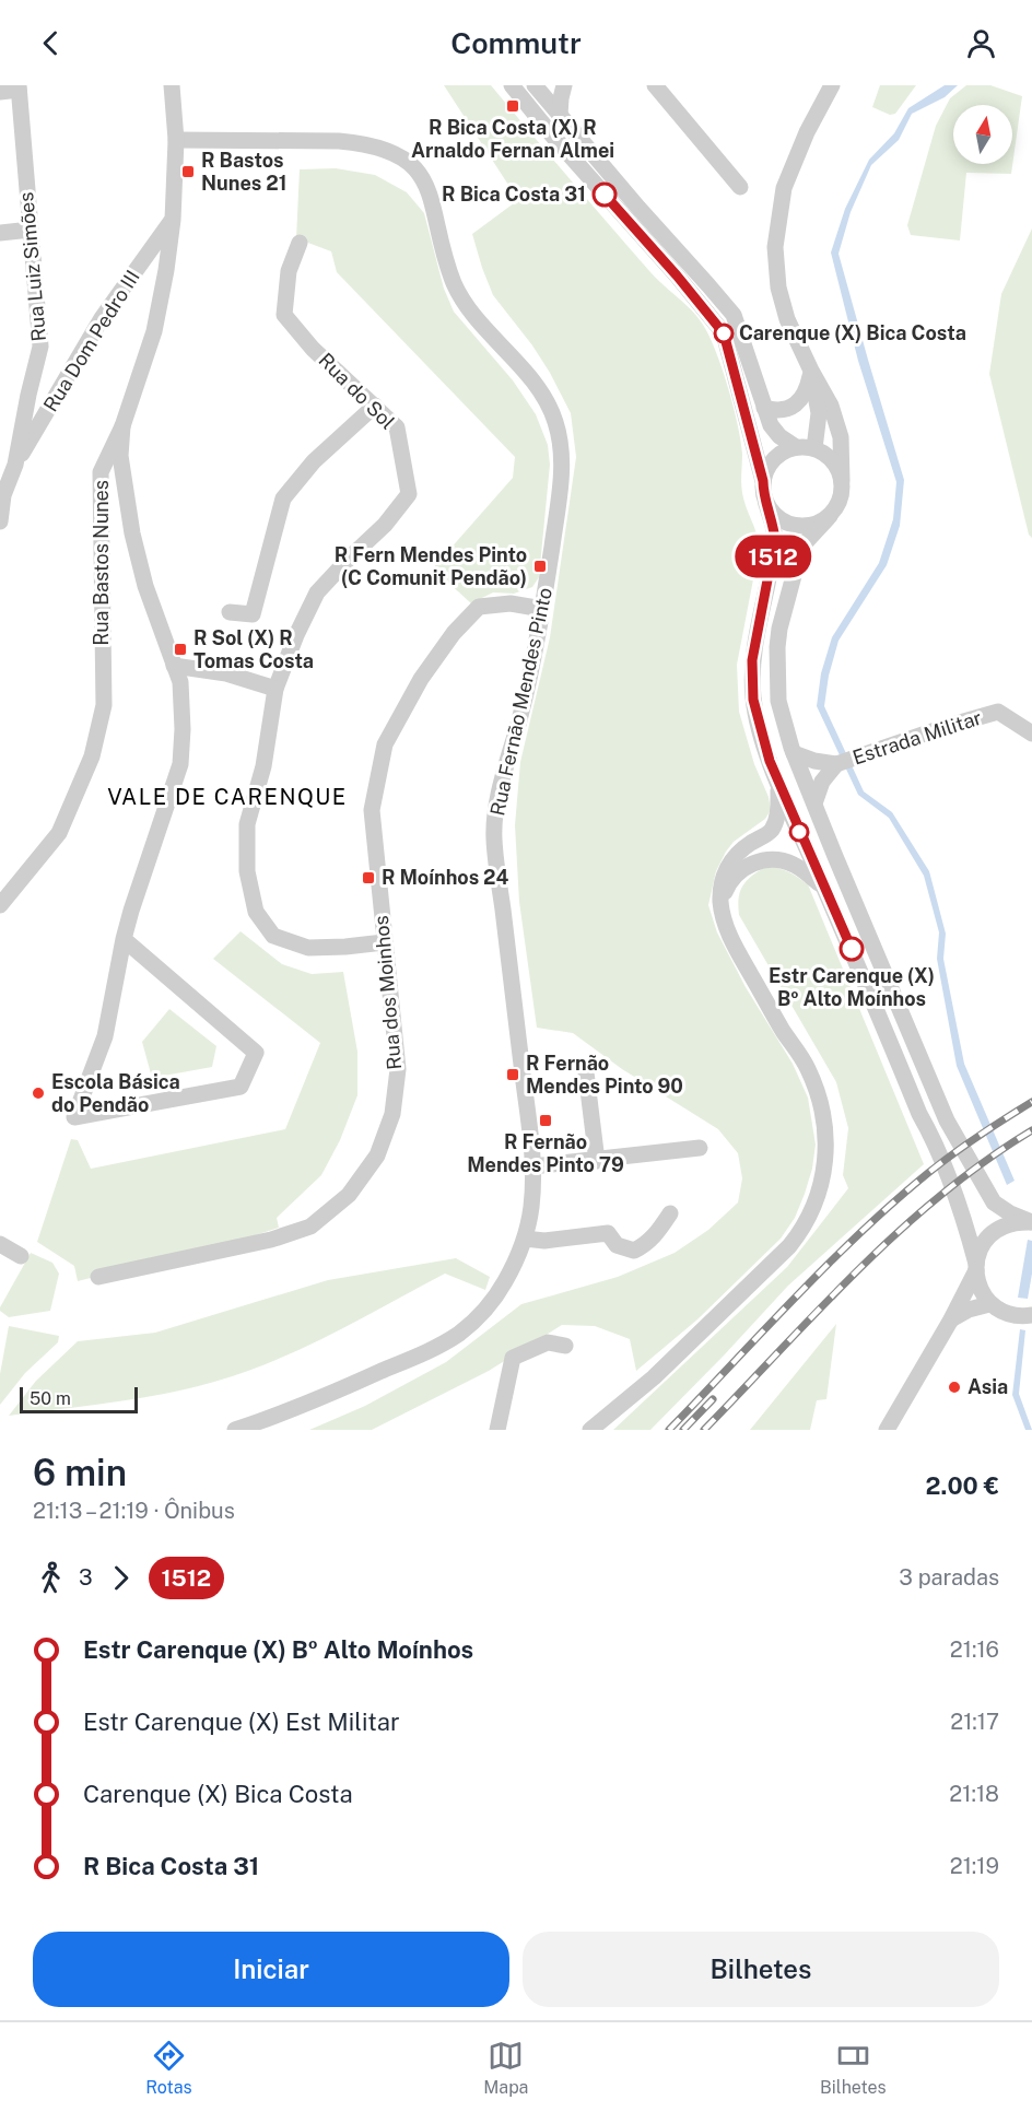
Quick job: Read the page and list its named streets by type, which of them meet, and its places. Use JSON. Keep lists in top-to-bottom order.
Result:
{
  "streets": {
    "street": [
      "Rua Luiz Simões",
      "Rua Dom Pedro III",
      "Rua do Sol",
      "Rua Bastos Nunes",
      "Rua Fernão Mendes Pinto",
      "Estrada Militar",
      "Rua dos Moinhos"
    ]
  },
  "crossings": [
    ["Rua Luiz Simões", "Rua Dom Pedro III"],
    ["Rua Dom Pedro III", "Rua Bastos Nunes"],
    ["Rua do Sol", "Rua dos Moinhos"],
    ["Rua Bastos Nunes", "Rua Fernão Mendes Pinto"],
    ["Rua Fernão Mendes Pinto", "Rua dos Moinhos"]
  ],
  "districts": ["VALE DE CARENQUE"],
  "places": {
    "transit": [
      "R Bica Costa (X) R Arnaldo Fernan Almei",
      "R Bastos Nunes 21",
      "R Fern Mendes Pinto (C Comunit Pendão)",
      "R Sol (X) R Tomas Costa",
      "R Moínhos 24",
      "R Fernão Mendes Pinto 90",
      "R Fernão Mendes Pinto 79"
    ],
    "other": [
      "R Bica Costa 31",
      "Carenque (X) Bica Costa",
      "Estr Carenque (X) Bº Alto Moínhos",
      "Escola Básica do Pendão",
      "Asia"
    ]
  },
  "lines": ["bus line 1512"],
  "scale_bar": "50 m",
  "north": "top",
  "page": {
    "header": "Commutr",
    "on_map": "1512",
    "scale": "50 m",
    "heading": ["6 min", "21:13 – 21:19 · Ônibus", "2.00 €"],
    "legs": ["3", "1512", "3 paradas"],
    "list": [
      {
        "name": "Estr Carenque (X) Bº Alto Moínhos",
        "value": "21:16"
      },
      {
        "name": "Estr Carenque (X) Est Militar",
        "value": "21:17"
      },
      {
        "name": "Carenque (X) Bica Costa",
        "value": "21:18"
      },
      {
        "name": "R Bica Costa 31",
        "value": "21:19"
      }
    ],
    "buttons": ["Iniciar", "Bilhetes"],
    "tabs": ["Rotas", "Mapa", "Bilhetes"]
  }
}
